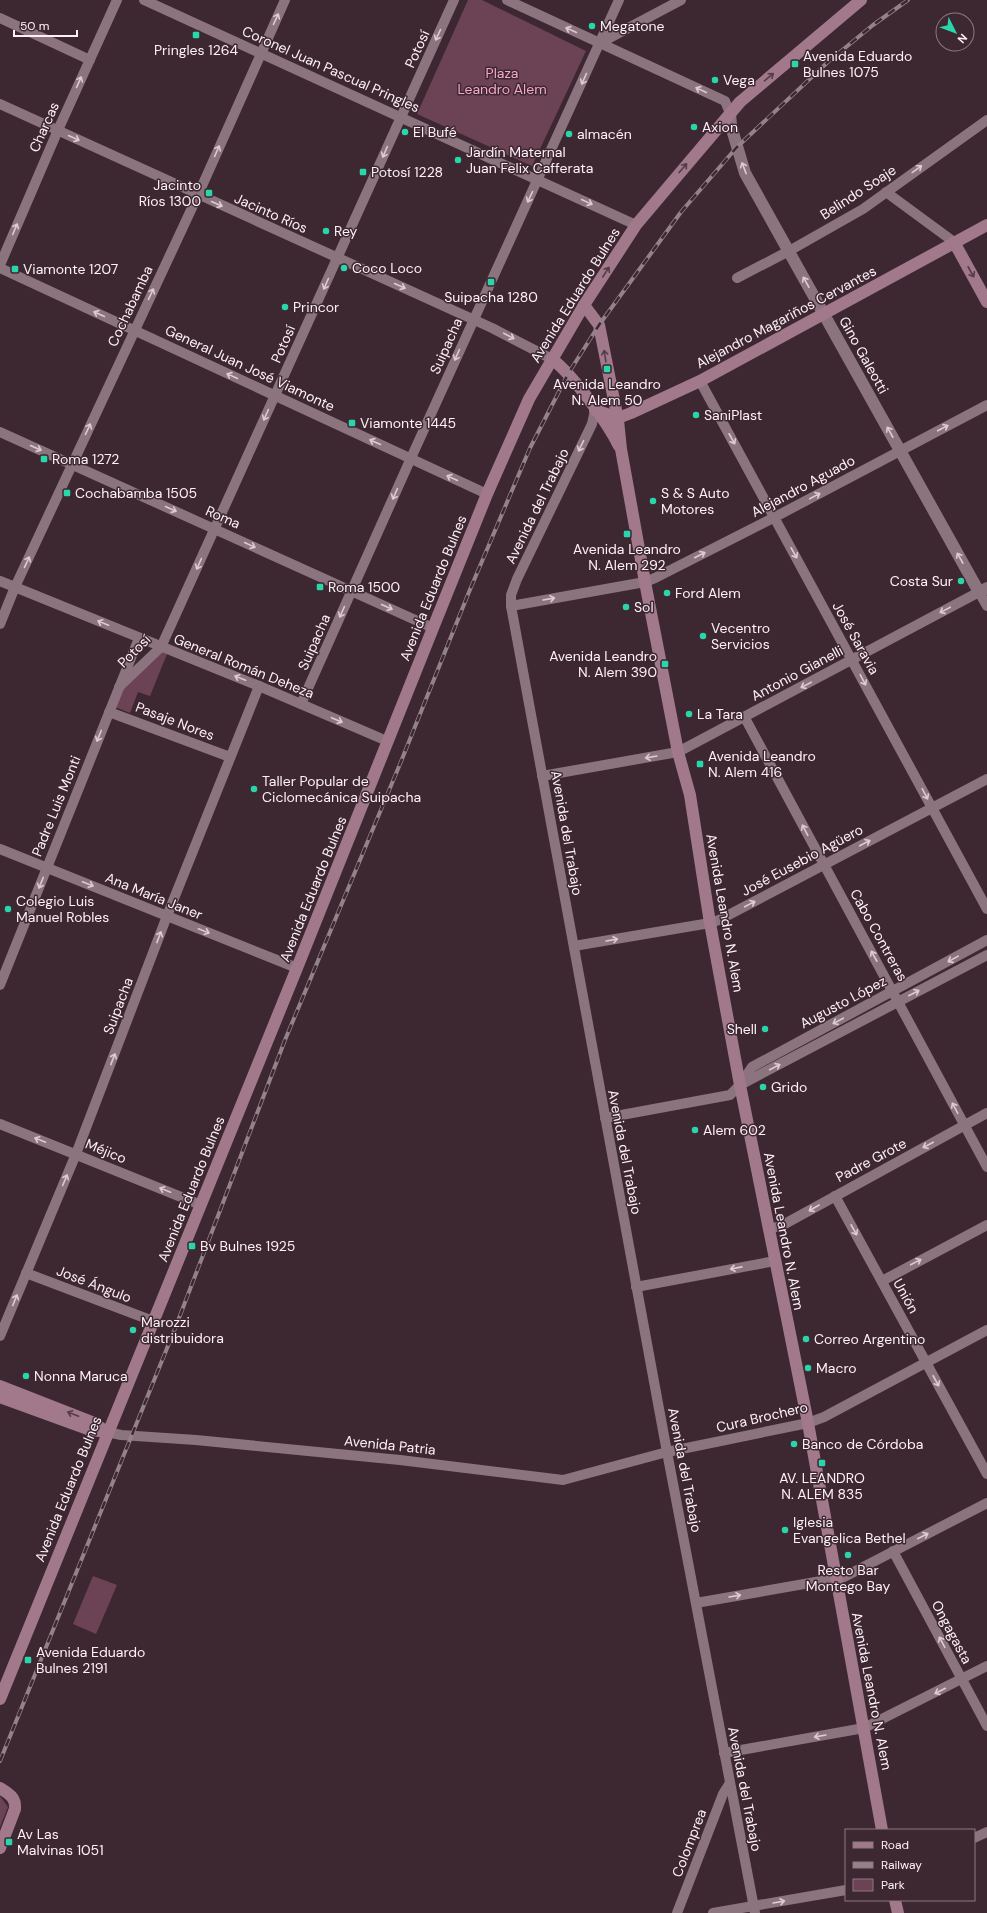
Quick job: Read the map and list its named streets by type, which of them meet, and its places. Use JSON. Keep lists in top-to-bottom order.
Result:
{
  "streets": {
    "main road": [
      "Avenida Eduardo Bulnes",
      "Alejandro Magariños Cervantes",
      "Avenida Leandro N. Alem",
      "Avenida Patria"
    ],
    "street": [
      "Potosí",
      "Coronel Juan Pascual Pringles",
      "Charcas",
      "Belindo Soaje",
      "Jacinto Ríos",
      "Cochabamba",
      "Suipacha",
      "Gino Galeotti",
      "General Juan José Viamonte",
      "Alejandro Aguado",
      "Avenida del Trabajo",
      "Roma",
      "José Saravia",
      "General Román Deheza",
      "Antonio Gianelli",
      "Pasaje Nores",
      "Padre Luis Monti",
      "José Eusebio Agüero",
      "Ana María Janer",
      "Cabo Contreras",
      "Augusto López",
      "Méjico",
      "Padre Grote",
      "José Ángulo",
      "Unión",
      "Cura Brochero",
      "Ongagasta",
      "Colomprea"
    ]
  },
  "crossings": [
    ["Potosí", "Coronel Juan Pascual Pringles"],
    ["Potosí", "Jacinto Ríos"],
    ["Potosí", "General Juan José Viamonte"],
    ["Potosí", "Roma"],
    ["Potosí", "General Román Deheza"],
    ["Potosí", "Padre Luis Monti"],
    ["Coronel Juan Pascual Pringles", "Avenida Eduardo Bulnes"],
    ["Coronel Juan Pascual Pringles", "Cochabamba"],
    ["Coronel Juan Pascual Pringles", "Suipacha"],
    ["Charcas", "Jacinto Ríos"],
    ["Belindo Soaje", "Gino Galeotti"],
    ["Jacinto Ríos", "Avenida Eduardo Bulnes"],
    ["Jacinto Ríos", "Cochabamba"],
    ["Jacinto Ríos", "Suipacha"],
    ["Jacinto Ríos", "Avenida Leandro N. Alem"],
    ["Avenida Eduardo Bulnes", "Gino Galeotti"],
    ["Avenida Eduardo Bulnes", "General Juan José Viamonte"],
    ["Avenida Eduardo Bulnes", "Roma"],
    ["Avenida Eduardo Bulnes", "General Román Deheza"],
    ["Avenida Eduardo Bulnes", "Ana María Janer"],
    ["Avenida Eduardo Bulnes", "Avenida Leandro N. Alem"],
    ["Avenida Eduardo Bulnes", "Méjico"],
    ["Avenida Eduardo Bulnes", "José Ángulo"],
    ["Avenida Eduardo Bulnes", "Avenida Patria"],
    ["Cochabamba", "General Juan José Viamonte"],
    ["Cochabamba", "Roma"],
    ["Cochabamba", "General Román Deheza"],
    ["Alejandro Magariños Cervantes", "Gino Galeotti"],
    ["Alejandro Magariños Cervantes", "José Saravia"],
    ["Alejandro Magariños Cervantes", "Avenida Leandro N. Alem"],
    ["Suipacha", "General Juan José Viamonte"],
    ["Suipacha", "Roma"],
    ["Suipacha", "General Román Deheza"],
    ["Suipacha", "Pasaje Nores"],
    ["Suipacha", "Ana María Janer"],
    ["Suipacha", "Méjico"],
    ["Suipacha", "José Ángulo"],
    ["Gino Galeotti", "Alejandro Aguado"],
    ["Gino Galeotti", "Antonio Gianelli"],
    ["Alejandro Aguado", "Avenida del Trabajo"],
    ["Alejandro Aguado", "José Saravia"],
    ["Alejandro Aguado", "Avenida Leandro N. Alem"],
    ["Avenida del Trabajo", "Antonio Gianelli"],
    ["Avenida del Trabajo", "José Eusebio Agüero"],
    ["Avenida del Trabajo", "Avenida Leandro N. Alem"],
    ["Avenida del Trabajo", "Augusto López"],
    ["Avenida del Trabajo", "Cura Brochero"],
    ["Avenida del Trabajo", "Avenida Patria"],
    ["Avenida del Trabajo", "Colomprea"],
    ["José Saravia", "Antonio Gianelli"],
    ["José Saravia", "José Eusebio Agüero"],
    ["General Román Deheza", "Padre Luis Monti"],
    ["Antonio Gianelli", "Avenida Leandro N. Alem"],
    ["Antonio Gianelli", "Cabo Contreras"],
    ["Pasaje Nores", "Padre Luis Monti"],
    ["Padre Luis Monti", "Ana María Janer"],
    ["José Eusebio Agüero", "Avenida Leandro N. Alem"],
    ["José Eusebio Agüero", "Cabo Contreras"],
    ["Avenida Leandro N. Alem", "Augusto López"],
    ["Avenida Leandro N. Alem", "Padre Grote"],
    ["Avenida Leandro N. Alem", "Cura Brochero"],
    ["Cabo Contreras", "Augusto López"],
    ["Cabo Contreras", "Padre Grote"],
    ["Padre Grote", "Unión"],
    ["Unión", "Cura Brochero"],
    ["Cura Brochero", "Avenida Patria"]
  ],
  "one_way": [
    "Potosí",
    "Charcas",
    "Belindo Soaje",
    "Jacinto Ríos",
    "Cochabamba",
    "Gino Galeotti",
    "General Juan José Viamonte",
    "Alejandro Aguado",
    "Roma",
    "José Saravia",
    "Antonio Gianelli",
    "Padre Luis Monti",
    "José Eusebio Agüero",
    "Ana María Janer",
    "Cabo Contreras",
    "Méjico",
    "Padre Grote",
    "Unión",
    "Ongagasta"
  ],
  "parks": ["Plaza Leandro Alem"],
  "places": {
    "other": [
      "Megatone",
      "Vega",
      "Axion",
      "El Bufé",
      "almacén",
      "Jardín Maternal Juan Felix Cafferata",
      "Rey",
      "Coco Loco",
      "Princor",
      "SaniPlast",
      "S & S Auto Motores",
      "Costa Sur",
      "Ford Alem",
      "Sol",
      "Vecentro Servicios",
      "La Tara",
      "Taller Popular de Ciclomecánica Suipacha",
      "Colegio Luis Manuel Robles",
      "Shell",
      "Grido",
      "Alem 602",
      "Marozzi distribuidora",
      "Correo Argentino",
      "Macro",
      "Nonna Maruca",
      "Banco de Córdoba",
      "Iglesia Evangelica Bethel",
      "Resto Bar Montego Bay"
    ],
    "transit": [
      "Pringles 1264",
      "Avenida Eduardo Bulnes 1075",
      "Potosí 1228",
      "Jacinto Ríos 1300",
      "Viamonte 1207",
      "Suipacha 1280",
      "Avenida Leandro N. Alem 50",
      "Viamonte 1445",
      "Roma 1272",
      "Cochabamba 1505",
      "Avenida Leandro N. Alem 292",
      "Roma 1500",
      "Avenida Leandro N. Alem 390",
      "Avenida Leandro N. Alem 416",
      "Bv Bulnes 1925",
      "AV. LEANDRO N. ALEM 835",
      "Avenida Eduardo Bulnes 2191",
      "Av Las Malvinas 1051"
    ]
  },
  "legend": ["Road", "Railway", "Park"],
  "scale_bar": "50 m",
  "north": "bottom right"
}
